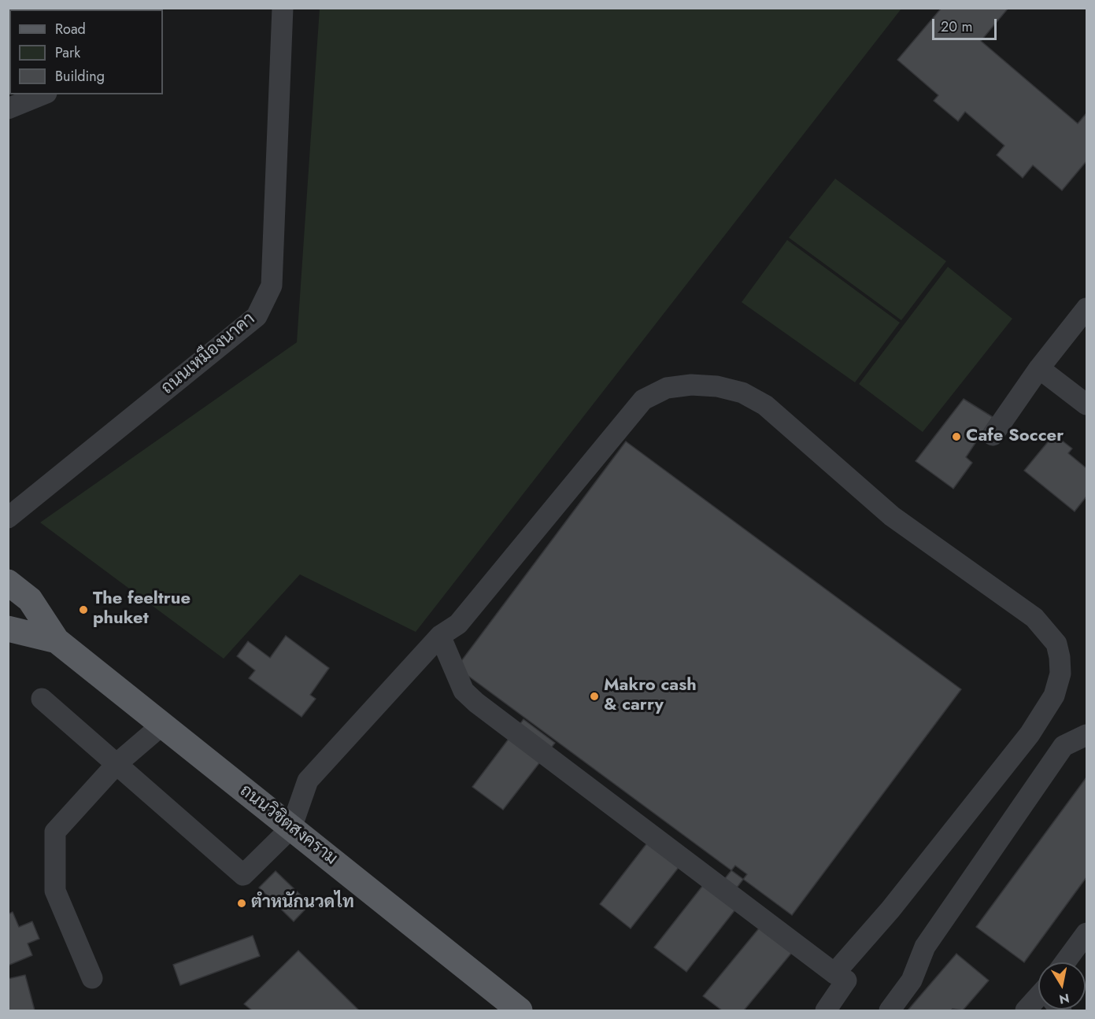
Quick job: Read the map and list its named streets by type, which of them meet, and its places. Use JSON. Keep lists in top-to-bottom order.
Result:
{
  "streets": {
    "main road": ["ถนนวิชิตสงคราม"],
    "street": ["ถนนเหมืองนาคา"]
  },
  "places": [
    "Cafe Soccer",
    "The feeltrue phuket",
    "Makro cash & carry",
    "ตำหนักนวดไท"
  ],
  "legend": ["Road", "Park", "Building"],
  "scale_bar": "20 m",
  "north": "bottom"
}
